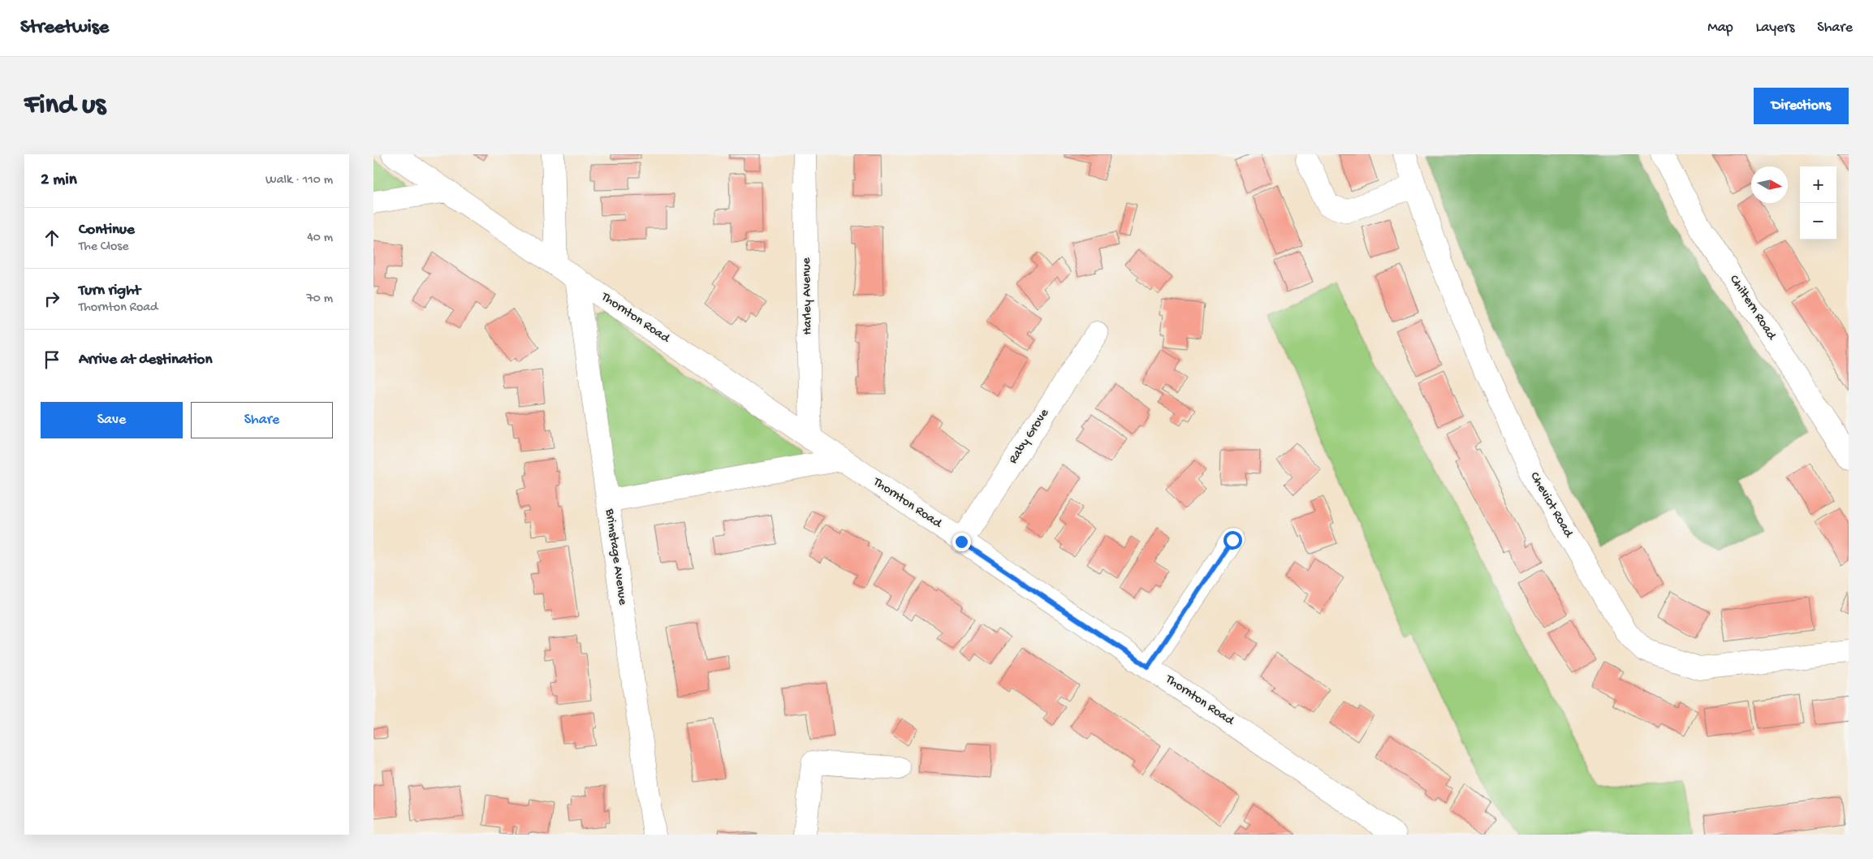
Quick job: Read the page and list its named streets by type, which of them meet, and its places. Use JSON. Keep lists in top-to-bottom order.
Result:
{
  "streets": {
    "street": [
      "Harley Avenue",
      "Chiltern Road",
      "Thornton Road",
      "Raby Grove",
      "Cheviot Road",
      "Brimstage Avenue"
    ]
  },
  "crossings": [
    ["Harley Avenue", "Thornton Road"],
    ["Thornton Road", "Raby Grove"],
    ["Thornton Road", "Brimstage Avenue"]
  ],
  "north": "right",
  "page": {
    "header": "Streetwise",
    "nav": ["Map", "Layers", "Share"],
    "buttons": [
      "Directions",
      ["Save", "Share"]
    ],
    "title": "Find us",
    "heading": ["2 min", "Walk · 110 m"],
    "map_buttons": ["+", "−"],
    "list": [
      ["Continue", "The Close", "40 m"],
      ["Turn right", "Thornton Road", "70 m"],
      "Arrive at destination"
    ]
  }
}
